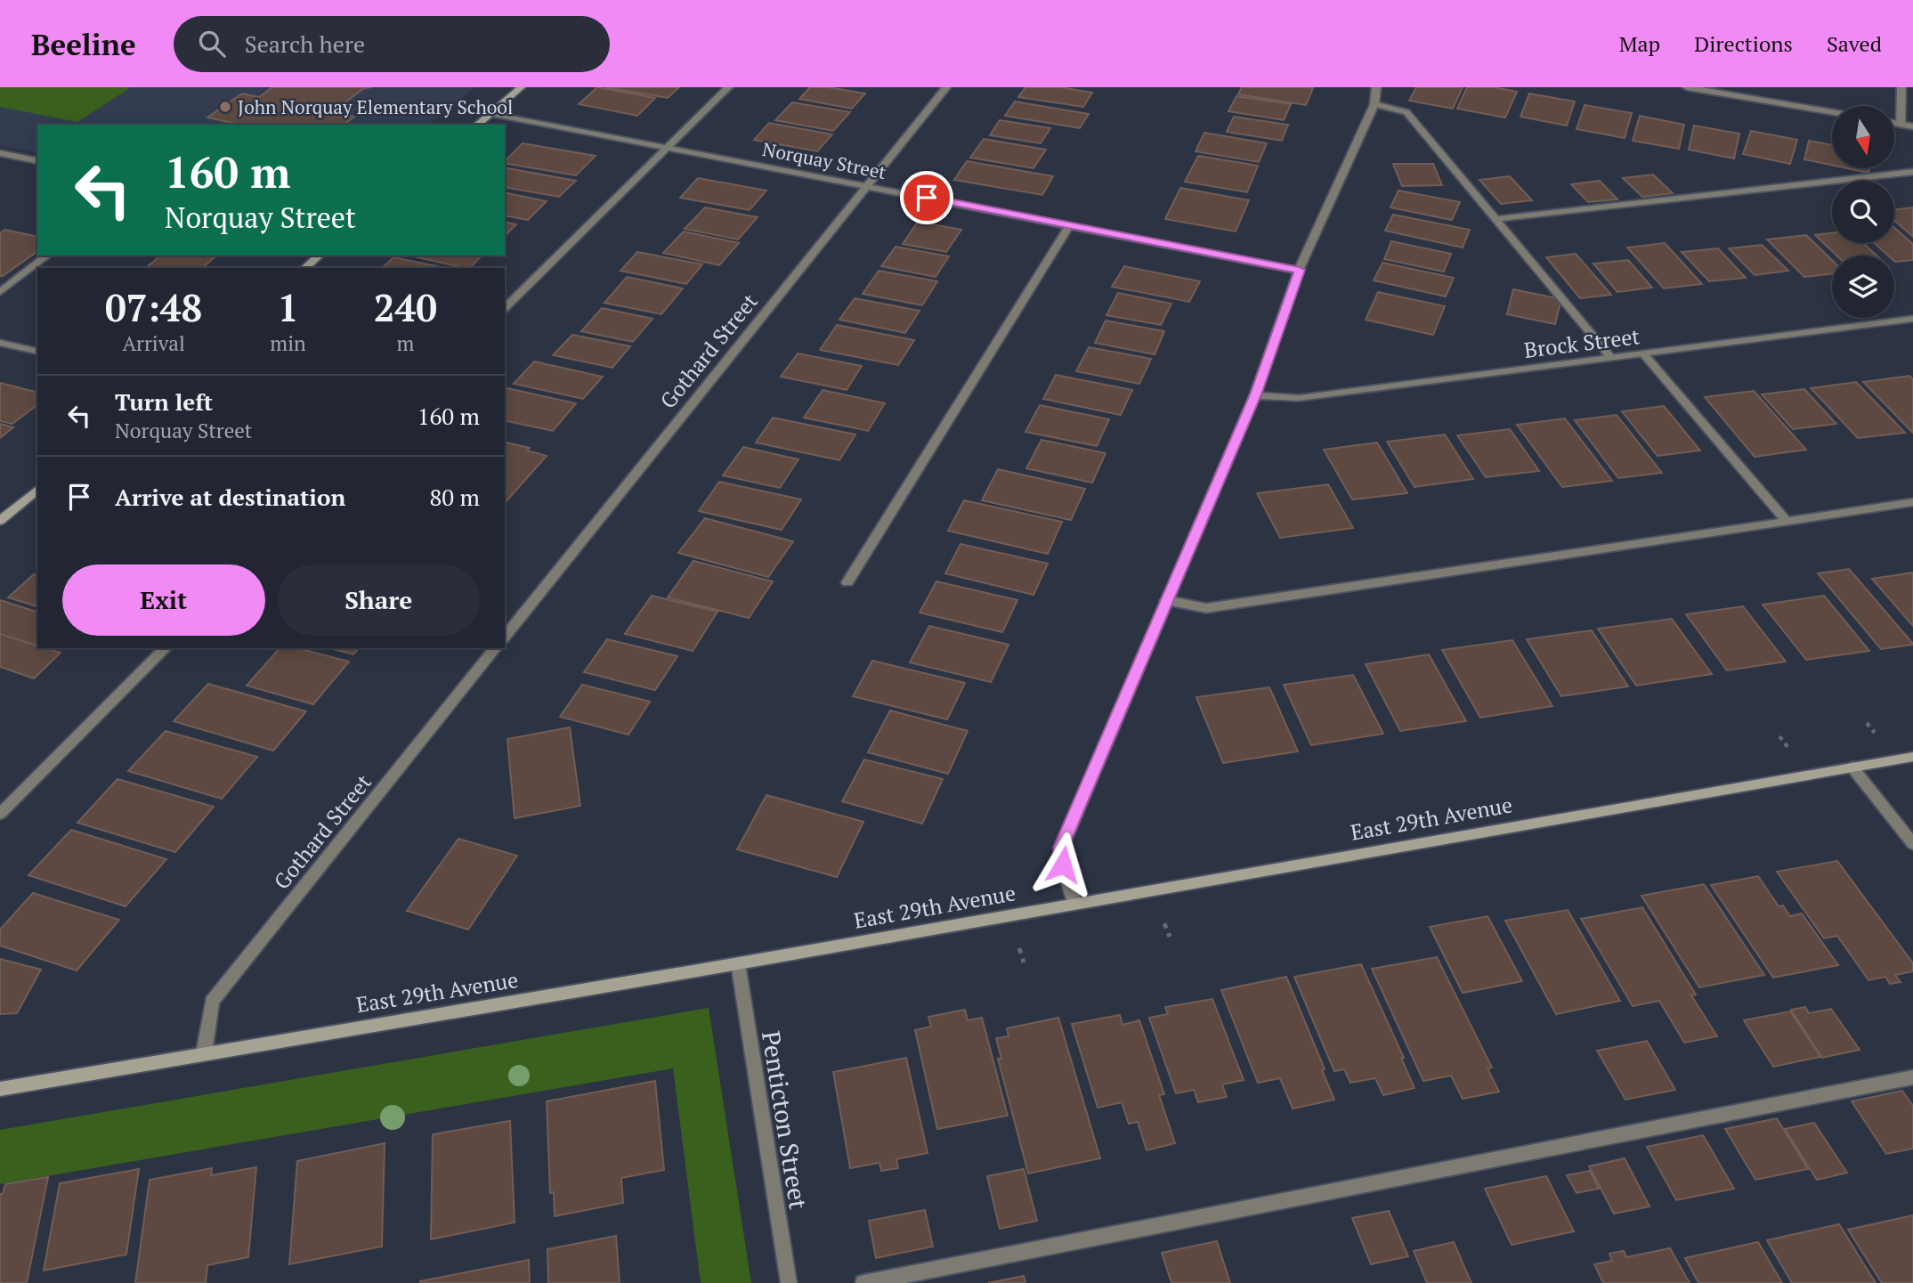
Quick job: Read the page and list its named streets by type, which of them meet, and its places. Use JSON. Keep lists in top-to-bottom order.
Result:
{
  "streets": {
    "street": [
      "Norquay Street",
      "Brock Street",
      "Gothard Street",
      "East 29th Avenue",
      "Penticton Street"
    ]
  },
  "crossings": [
    ["Norquay Street", "Gothard Street"],
    ["Gothard Street", "East 29th Avenue"],
    ["East 29th Avenue", "Penticton Street"]
  ],
  "places": ["John Norquay Elementary School"],
  "north": "bottom",
  "page": {
    "header": "Beeline",
    "search": "Search here",
    "nav": ["Map", "Directions", "Saved"],
    "turn": ["160 m", "Norquay Street"],
    "eta": [
      "07:48",
      "Arrival",
      "1",
      "min",
      "240",
      "m"
    ],
    "list": [
      {
        "name": "Turn left",
        "note": "Norquay Street",
        "value": "160 m"
      },
      {
        "name": "Arrive at destination",
        "value": "80 m"
      }
    ],
    "buttons": ["Exit", "Share"]
  }
}
